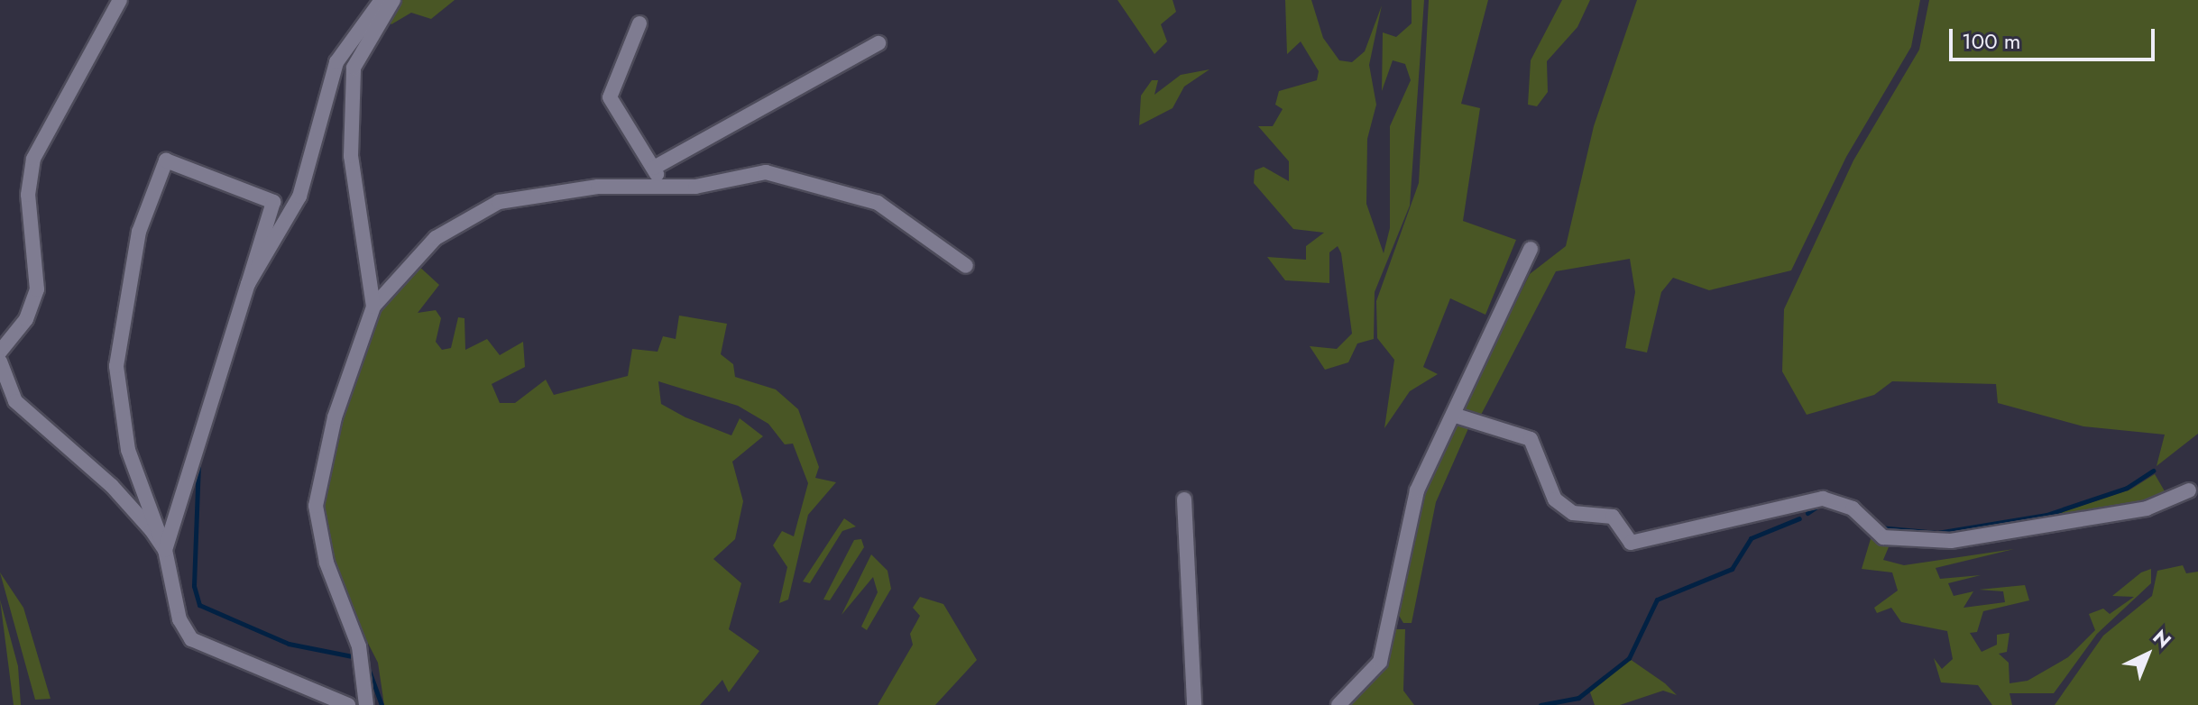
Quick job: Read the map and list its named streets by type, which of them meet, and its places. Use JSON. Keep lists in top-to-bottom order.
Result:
{
  "scale_bar": "100 m",
  "north": "top right"
}
